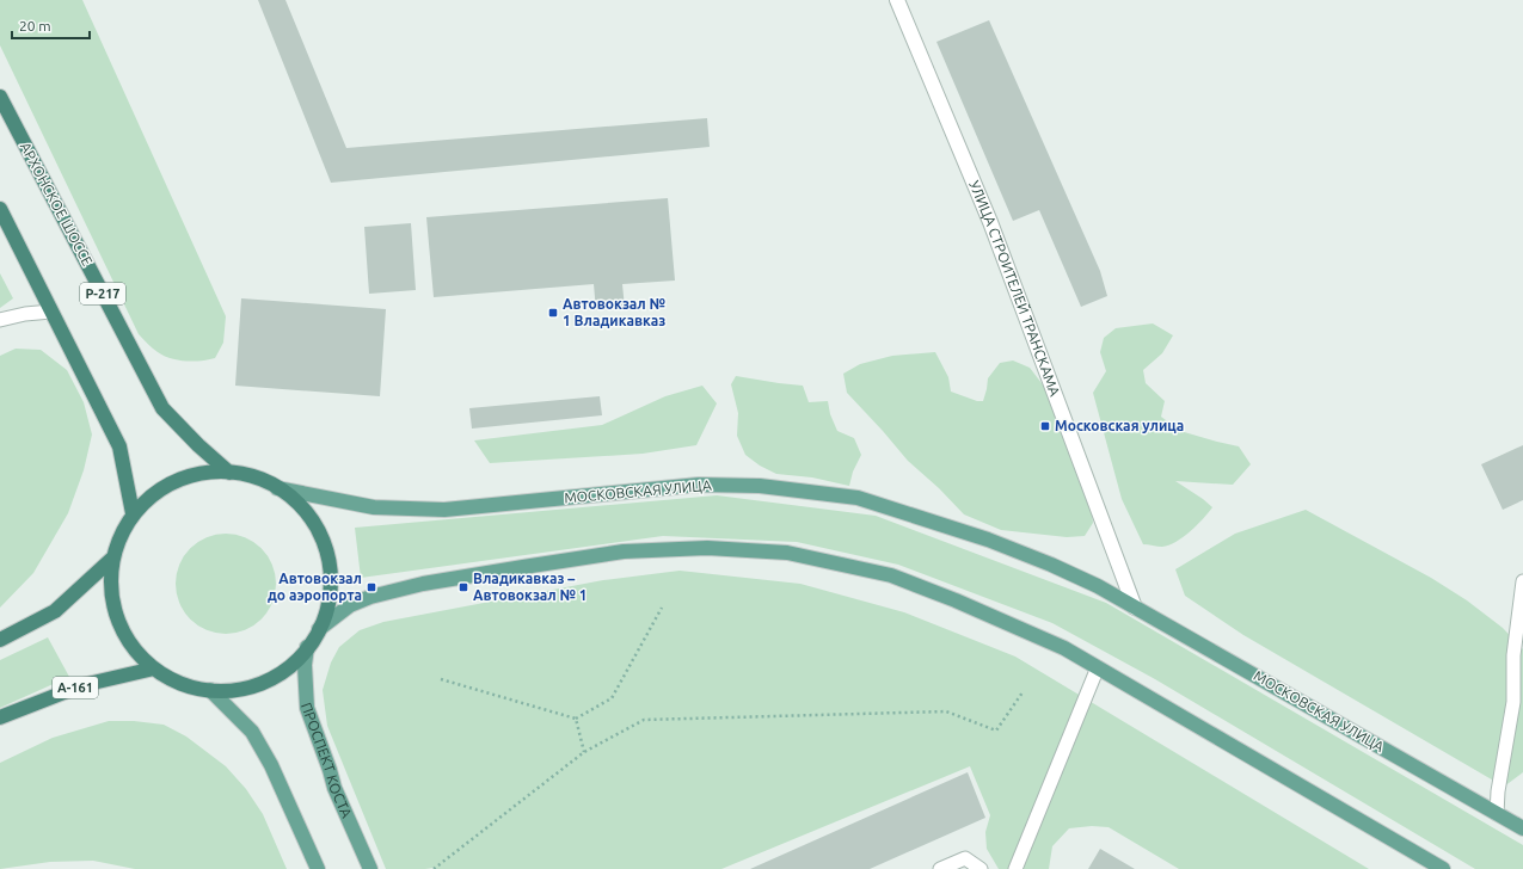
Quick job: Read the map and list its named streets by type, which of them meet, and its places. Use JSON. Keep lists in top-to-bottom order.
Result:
{
  "streets": {
    "highway": ["АРХОНСКОЕ ШОССЕ", "Р-217", "А-161"],
    "main road": ["МОСКОВСКАЯ УЛИЦА", "ПРОСПЕКТ КОСТА"],
    "street": ["УЛИЦА СТРОИТЕЛЕЙ ТРАНСКАМА"]
  },
  "crossings": [
    ["УЛИЦА СТРОИТЕЛЕЙ ТРАНСКАМА", "МОСКОВСКАЯ УЛИЦА"]
  ],
  "places": {
    "transit": [
      "Автовокзал № 1 Владикавказ",
      "Московская улица",
      "Автовокзал до аэропорта",
      "Владикавказ – Автовокзал № 1"
    ]
  },
  "scale_bar": "20 m"
}
